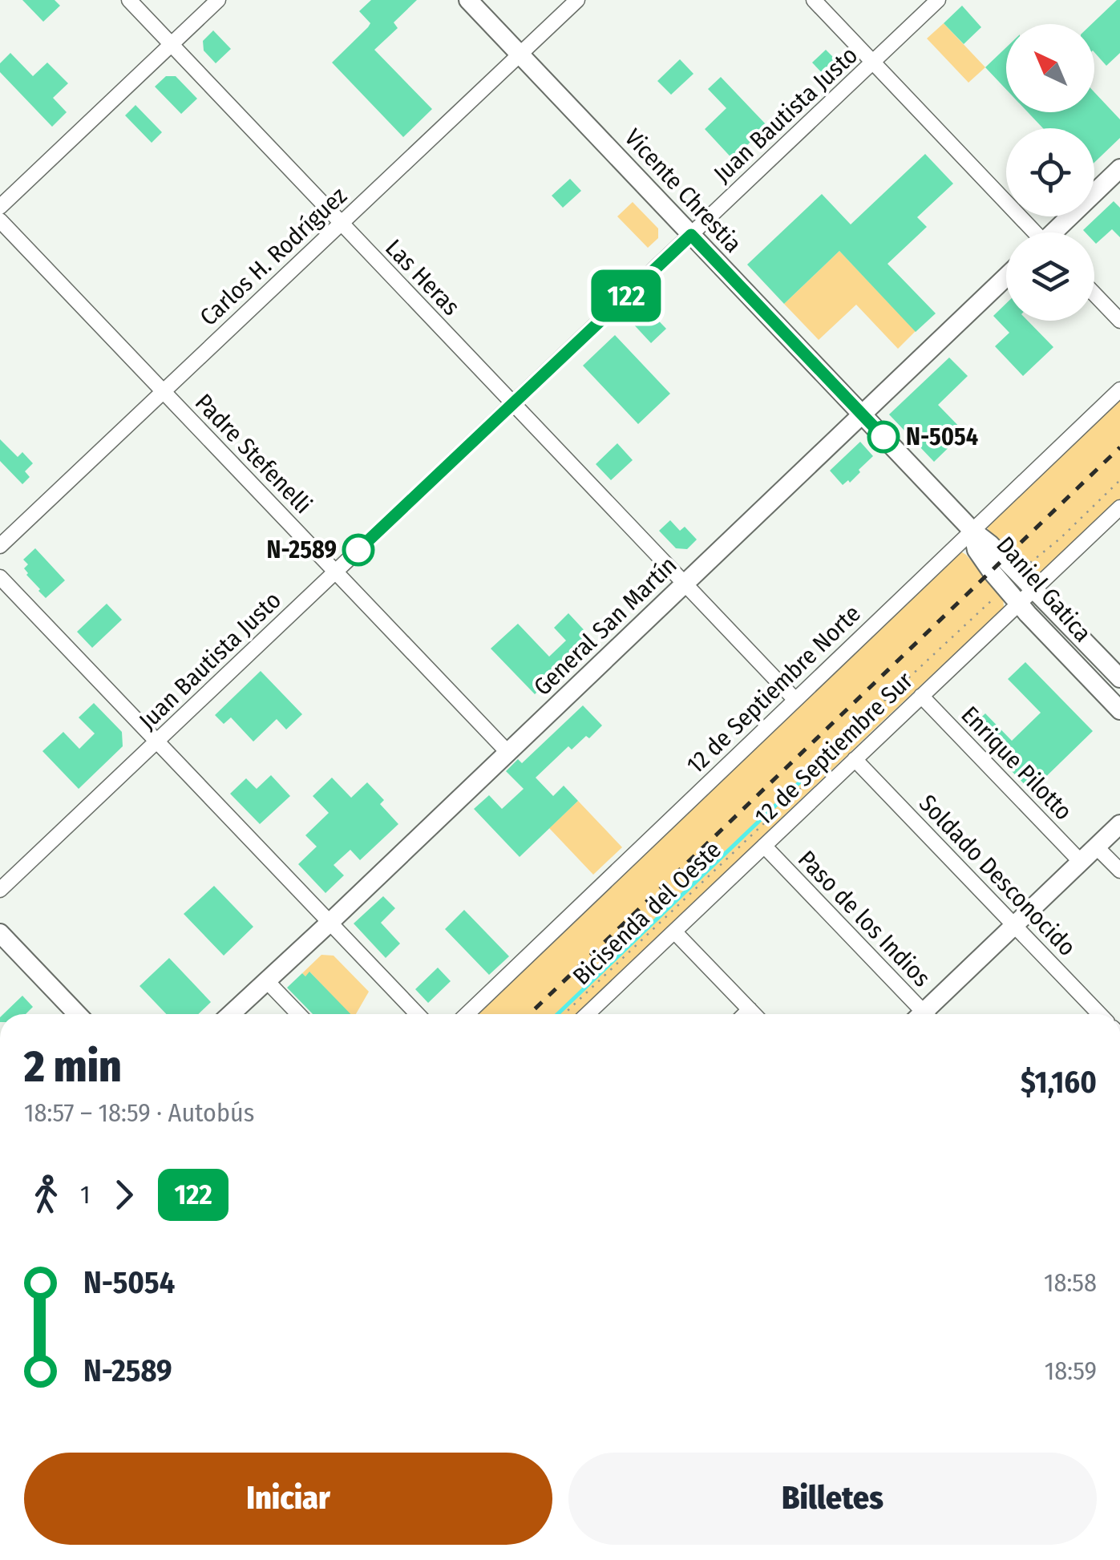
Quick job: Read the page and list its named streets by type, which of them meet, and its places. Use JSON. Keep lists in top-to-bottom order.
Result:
{
  "streets": {
    "main road": ["Vicente Chrestia", "Daniel Gatica", "General San Martín"],
    "street": [
      "Juan Bautista Justo",
      "Carlos H. Rodríguez",
      "Las Heras",
      "Padre Stefenelli",
      "12 de Septiembre Norte",
      "12 de Septiembre Sur",
      "Enrique Pilotto",
      "Soldado Desconocido",
      "Paso de los Indios"
    ],
    "path": ["Bicisenda del Oeste"]
  },
  "crossings": [
    ["Juan Bautista Justo", "Vicente Chrestia"],
    ["Juan Bautista Justo", "Las Heras"],
    ["Juan Bautista Justo", "Padre Stefenelli"],
    ["Vicente Chrestia", "Carlos H. Rodríguez"],
    ["Vicente Chrestia", "Daniel Gatica"],
    ["Vicente Chrestia", "General San Martín"],
    ["Carlos H. Rodríguez", "Las Heras"],
    ["Carlos H. Rodríguez", "Padre Stefenelli"],
    ["Las Heras", "General San Martín"],
    ["Padre Stefenelli", "General San Martín"],
    ["Daniel Gatica", "General San Martín"],
    ["Daniel Gatica", "12 de Septiembre Norte"],
    ["Daniel Gatica", "12 de Septiembre Sur"],
    ["12 de Septiembre Sur", "Enrique Pilotto"],
    ["12 de Septiembre Sur", "Soldado Desconocido"],
    ["12 de Septiembre Sur", "Paso de los Indios"]
  ],
  "places": ["N-5054", "N-2589"],
  "lines": ["bus line 122"],
  "north": "top left",
  "page": {
    "on_map": "122",
    "heading": ["2 min", "18:57 – 18:59 · Autobús", "$1,160"],
    "legs": ["1", "122"],
    "list": [
      {
        "name": "N-5054",
        "value": "18:58"
      },
      {
        "name": "N-2589",
        "value": "18:59"
      }
    ],
    "buttons": ["Iniciar", "Billetes"]
  }
}
